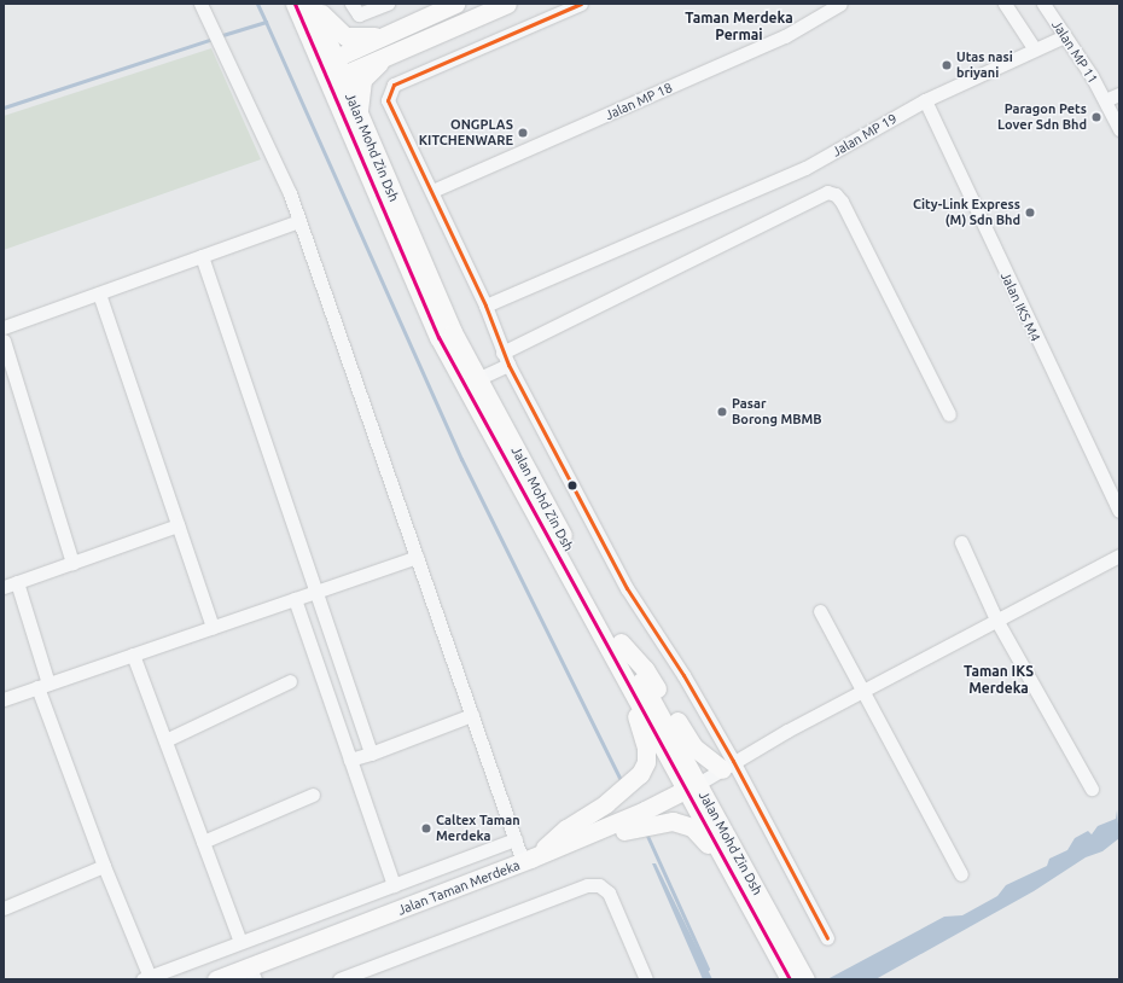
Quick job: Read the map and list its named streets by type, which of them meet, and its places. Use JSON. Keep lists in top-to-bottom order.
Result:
{
  "streets": {
    "main road": ["Jalan Mohd Zin Dsh", "Jalan Taman Merdeka"],
    "street": [
      "Jalan MP 11",
      "Jalan MP 18",
      "Jalan MP 19",
      "Jalan IKS M4"
    ]
  },
  "crossings": [
    ["Jalan MP 11", "Jalan MP 19"],
    ["Jalan MP 19", "Jalan IKS M4"],
    ["Jalan Mohd Zin Dsh", "Jalan Taman Merdeka"]
  ],
  "districts": ["Taman Merdeka Permai", "Taman IKS Merdeka"],
  "places": [
    "Utas nasi briyani",
    "Paragon Pets Lover Sdn Bhd",
    "ONGPLAS KITCHENWARE",
    "City-Link Express (M) Sdn Bhd",
    "Pasar Borong MBMB",
    "Caltex Taman Merdeka"
  ]
}
